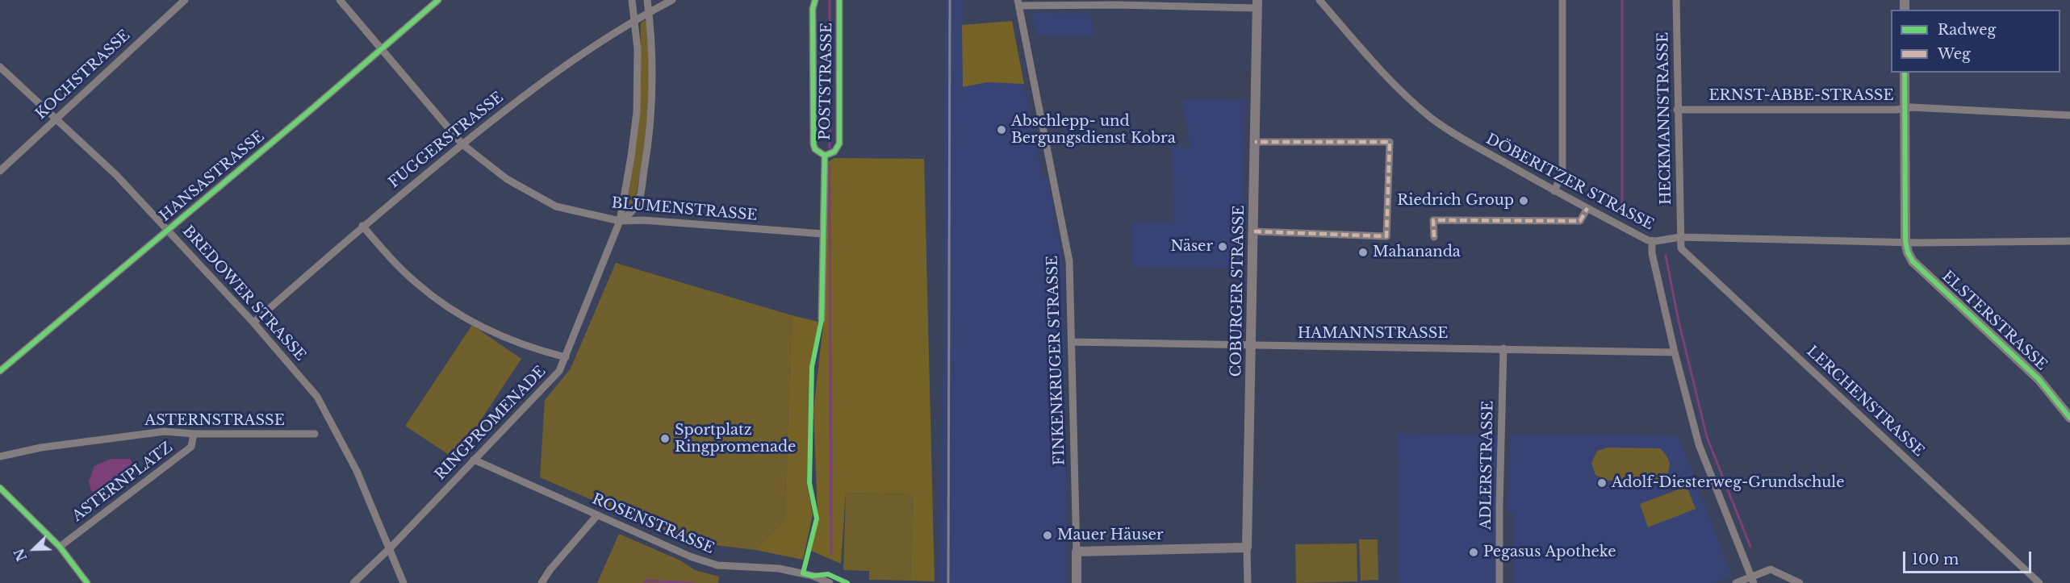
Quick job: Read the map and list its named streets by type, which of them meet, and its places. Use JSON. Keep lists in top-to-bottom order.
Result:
{
  "streets": {
    "street": [
      "KOCHSTRASSE",
      "POSTSTRASSE",
      "ERNST-ABBE-STRASSE",
      "HECKMANNSTRASSE",
      "FUGGERSTRASSE",
      "HANSASTRASSE",
      "DÖBERITZER STRASSE",
      "BLUMENSTRASSE",
      "COBURGER STRASSE",
      "BREDOWER STRASSE",
      "ELSTERSTRASSE",
      "HAMANNSTRASSE",
      "FINKENKRUGER STRASSE",
      "LERCHENSTRASSE",
      "ASTERNSTRASSE",
      "RINGPROMENADE",
      "ADLERSTRASSE",
      "ASTERNPLATZ",
      "ROSENSTRASSE"
    ]
  },
  "crossings": [
    ["KOCHSTRASSE", "BREDOWER STRASSE"],
    ["POSTSTRASSE", "BLUMENSTRASSE"],
    ["ERNST-ABBE-STRASSE", "HECKMANNSTRASSE"],
    ["HECKMANNSTRASSE", "DÖBERITZER STRASSE"],
    ["HECKMANNSTRASSE", "LERCHENSTRASSE"],
    ["FUGGERSTRASSE", "BLUMENSTRASSE"],
    ["FUGGERSTRASSE", "BREDOWER STRASSE"],
    ["FUGGERSTRASSE", "RINGPROMENADE"],
    ["HANSASTRASSE", "BLUMENSTRASSE"],
    ["HANSASTRASSE", "BREDOWER STRASSE"],
    ["DÖBERITZER STRASSE", "ELSTERSTRASSE"],
    ["DÖBERITZER STRASSE", "LERCHENSTRASSE"],
    ["BLUMENSTRASSE", "RINGPROMENADE"],
    ["COBURGER STRASSE", "HAMANNSTRASSE"],
    ["BREDOWER STRASSE", "RINGPROMENADE"],
    ["HAMANNSTRASSE", "FINKENKRUGER STRASSE"],
    ["HAMANNSTRASSE", "ADLERSTRASSE"],
    ["ASTERNSTRASSE", "ASTERNPLATZ"],
    ["RINGPROMENADE", "ROSENSTRASSE"]
  ],
  "places": [
    "Abschlepp- und Bergungsdienst Kobra",
    "Riedrich Group",
    "Näser",
    "Mahananda",
    "Sportplatz Ringpromenade",
    "Adolf-Diesterweg-Grundschule",
    "Mauer Häuser",
    "Pegasus Apotheke"
  ],
  "legend": ["Radweg", "Weg"],
  "scale_bar": "100 m",
  "north": "bottom left"
}
